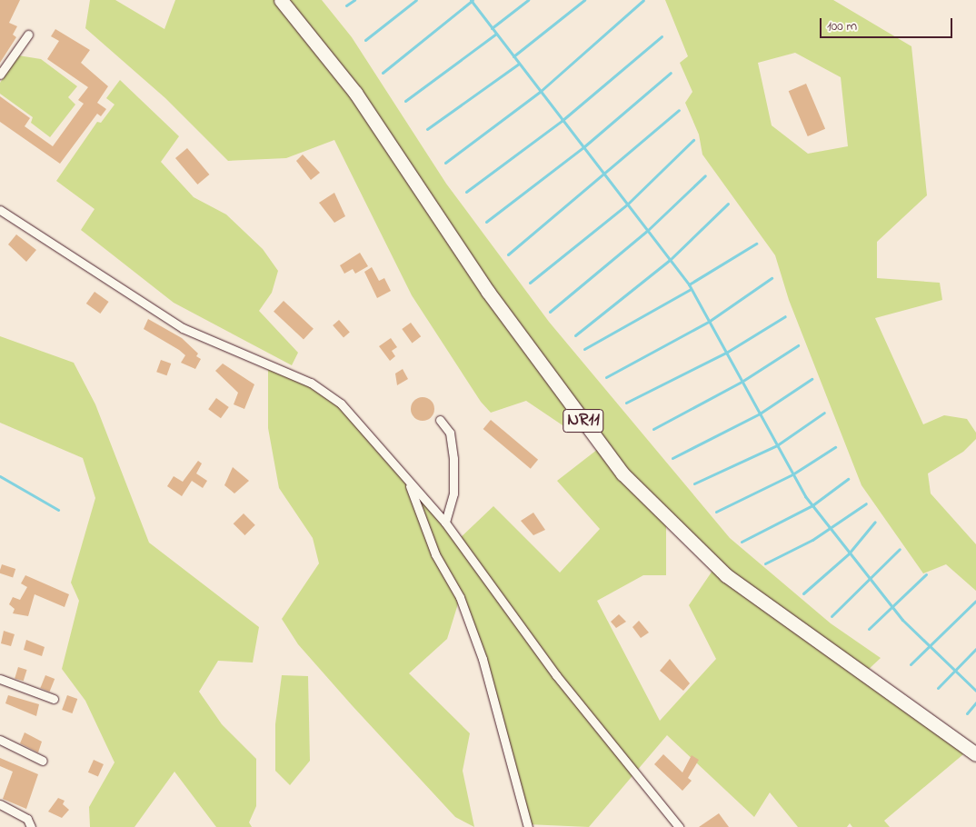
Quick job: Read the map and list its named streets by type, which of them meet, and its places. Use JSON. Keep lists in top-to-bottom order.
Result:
{
  "streets": {
    "highway": ["NR11"]
  },
  "scale_bar": "100 m"
}
